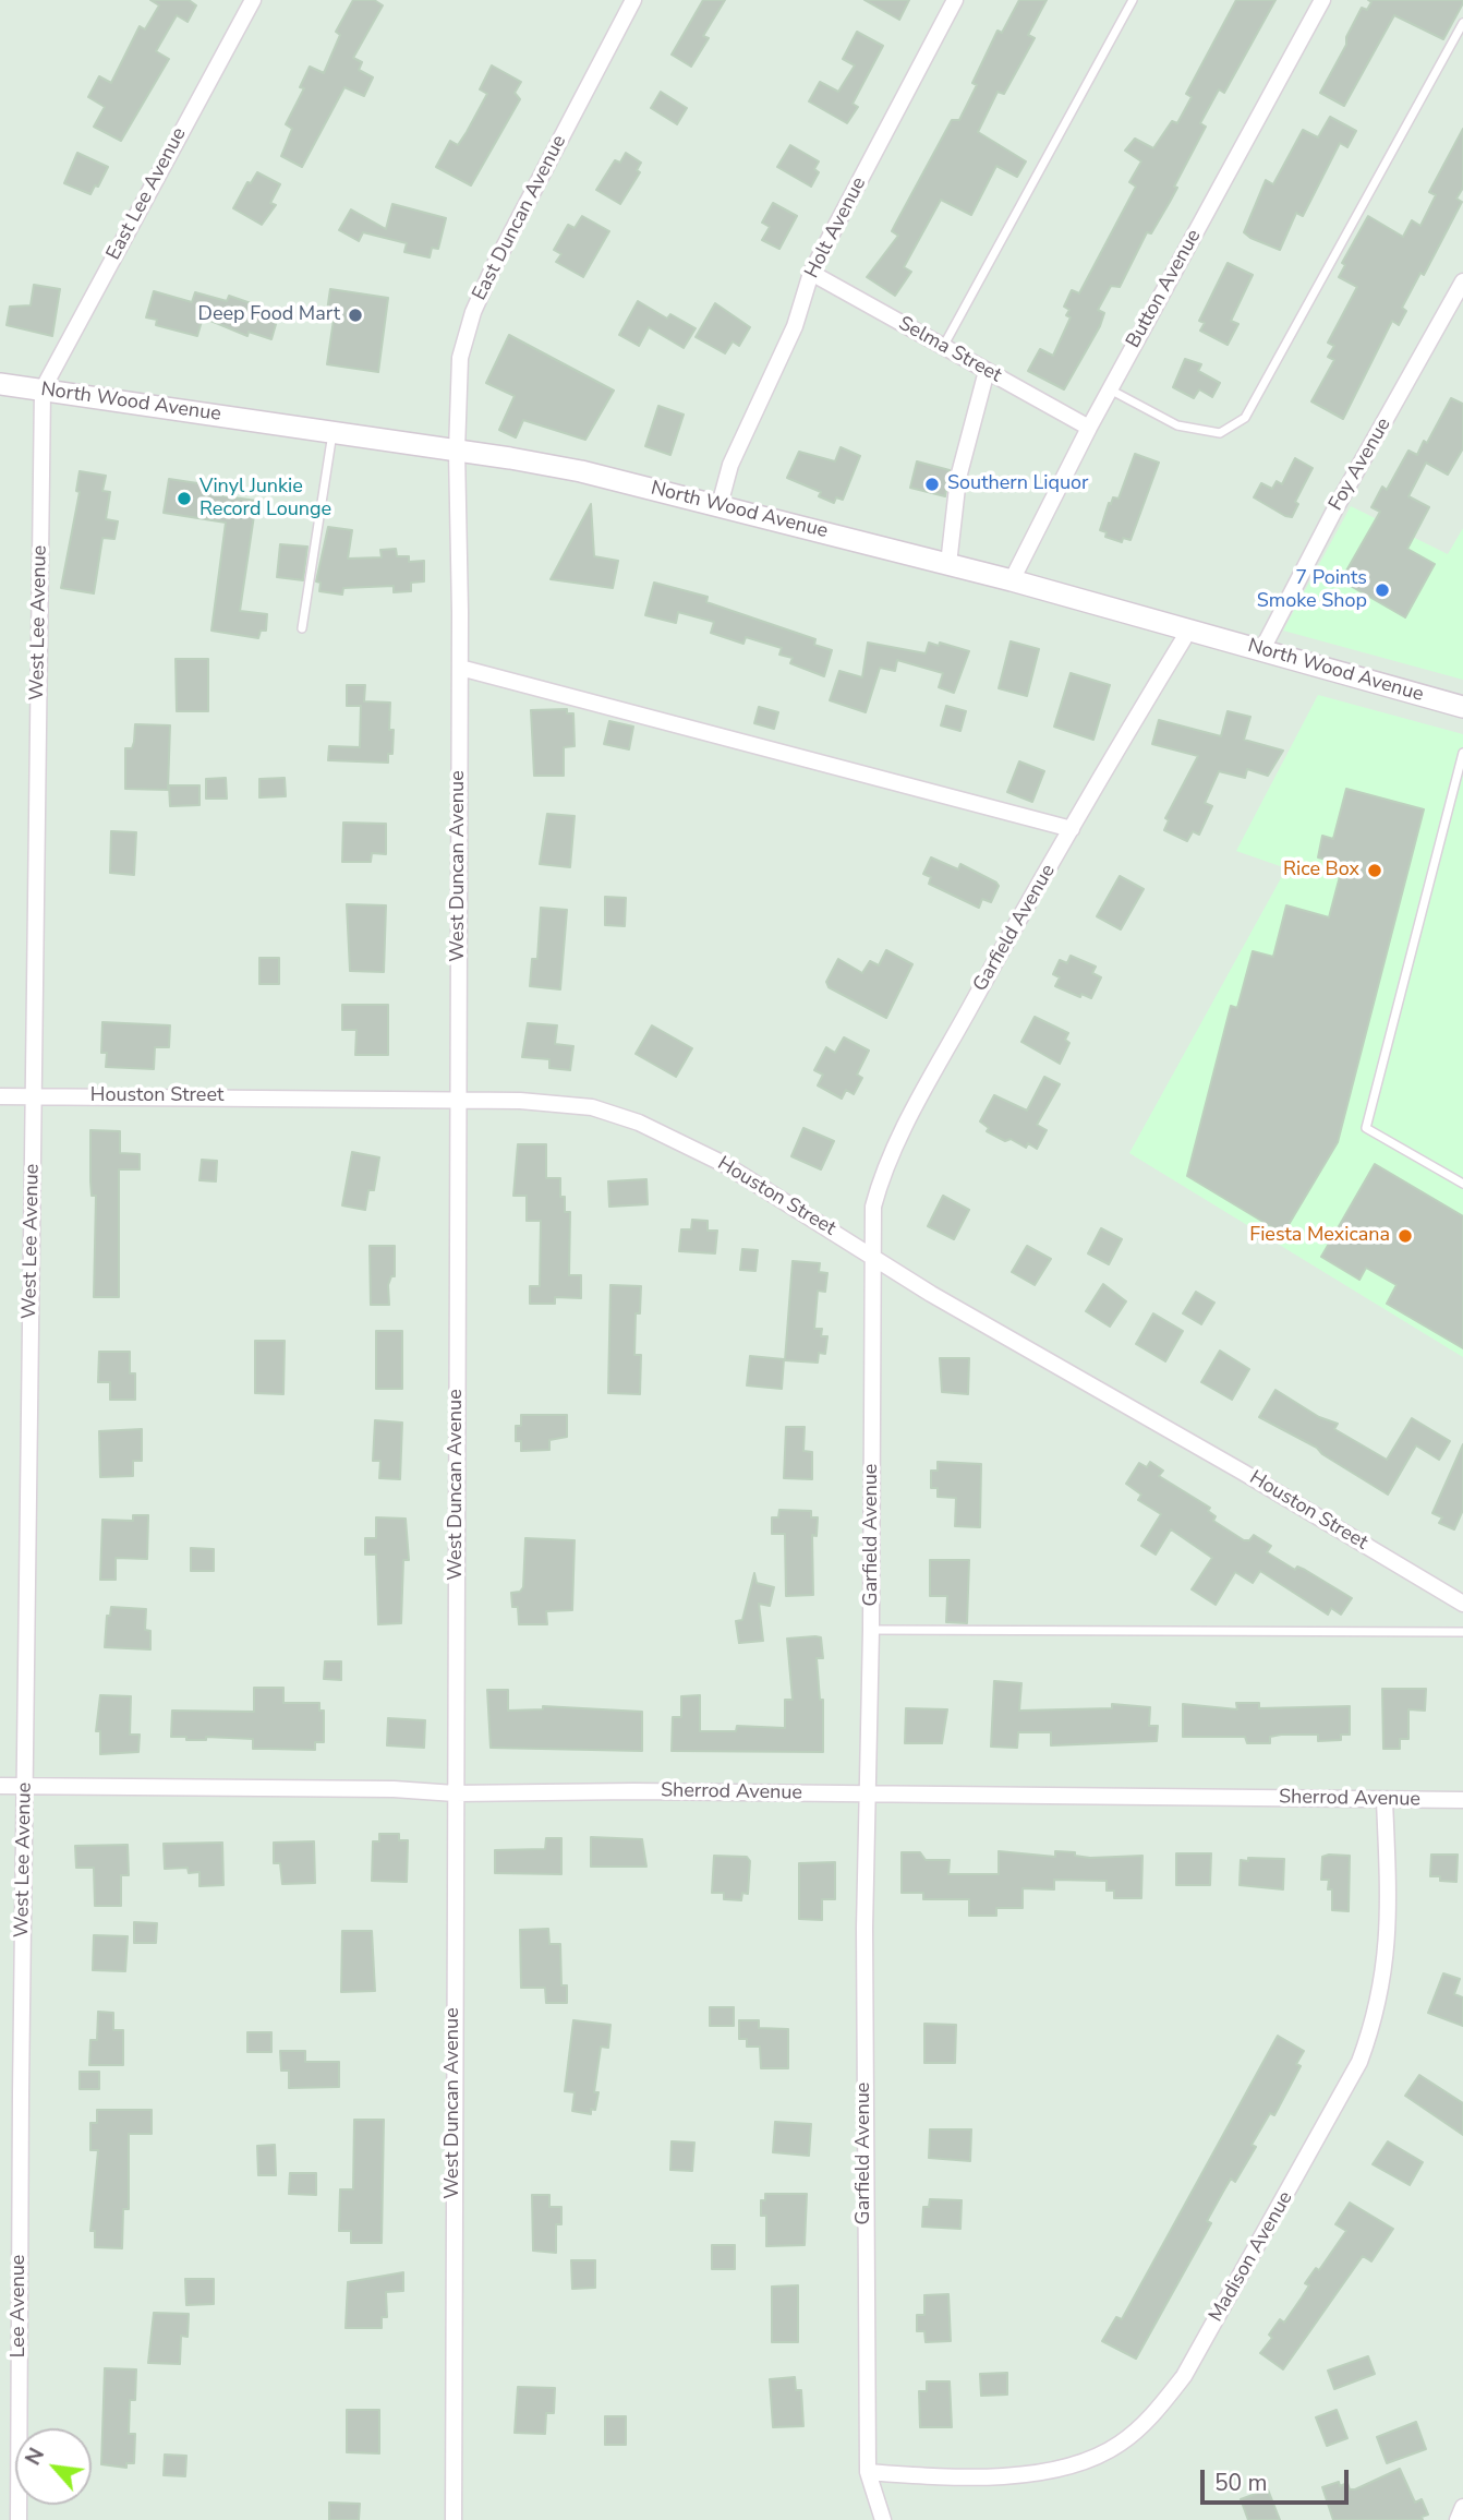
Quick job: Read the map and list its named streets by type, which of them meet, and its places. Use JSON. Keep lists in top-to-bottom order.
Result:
{
  "streets": {
    "main road": ["North Wood Avenue"],
    "street": [
      "East Lee Avenue",
      "East Duncan Avenue",
      "Holt Avenue",
      "Button Avenue",
      "Selma Street",
      "Foy Avenue",
      "West Lee Avenue",
      "West Duncan Avenue",
      "Garfield Avenue",
      "Houston Street",
      "Sherrod Avenue",
      "Madison Avenue",
      "Lee Avenue"
    ]
  },
  "crossings": [
    ["East Lee Avenue", "North Wood Avenue"],
    ["East Lee Avenue", "West Lee Avenue"],
    ["East Duncan Avenue", "North Wood Avenue"],
    ["East Duncan Avenue", "West Duncan Avenue"],
    ["Holt Avenue", "Selma Street"],
    ["Holt Avenue", "North Wood Avenue"],
    ["Button Avenue", "Selma Street"],
    ["Button Avenue", "North Wood Avenue"],
    ["North Wood Avenue", "Foy Avenue"],
    ["North Wood Avenue", "West Lee Avenue"],
    ["North Wood Avenue", "West Duncan Avenue"],
    ["North Wood Avenue", "Garfield Avenue"],
    ["West Lee Avenue", "Houston Street"],
    ["West Lee Avenue", "Sherrod Avenue"],
    ["West Lee Avenue", "Lee Avenue"],
    ["West Duncan Avenue", "Houston Street"],
    ["West Duncan Avenue", "Sherrod Avenue"],
    ["Garfield Avenue", "Houston Street"],
    ["Garfield Avenue", "Sherrod Avenue"],
    ["Garfield Avenue", "Madison Avenue"],
    ["Sherrod Avenue", "Madison Avenue"]
  ],
  "places": [
    "Deep Food Mart",
    "Southern Liquor",
    "Vinyl Junkie Record Lounge",
    "7 Points Smoke Shop",
    "Rice Box",
    "Fiesta Mexicana"
  ],
  "scale_bar": "50 m",
  "north": "top left"
}
